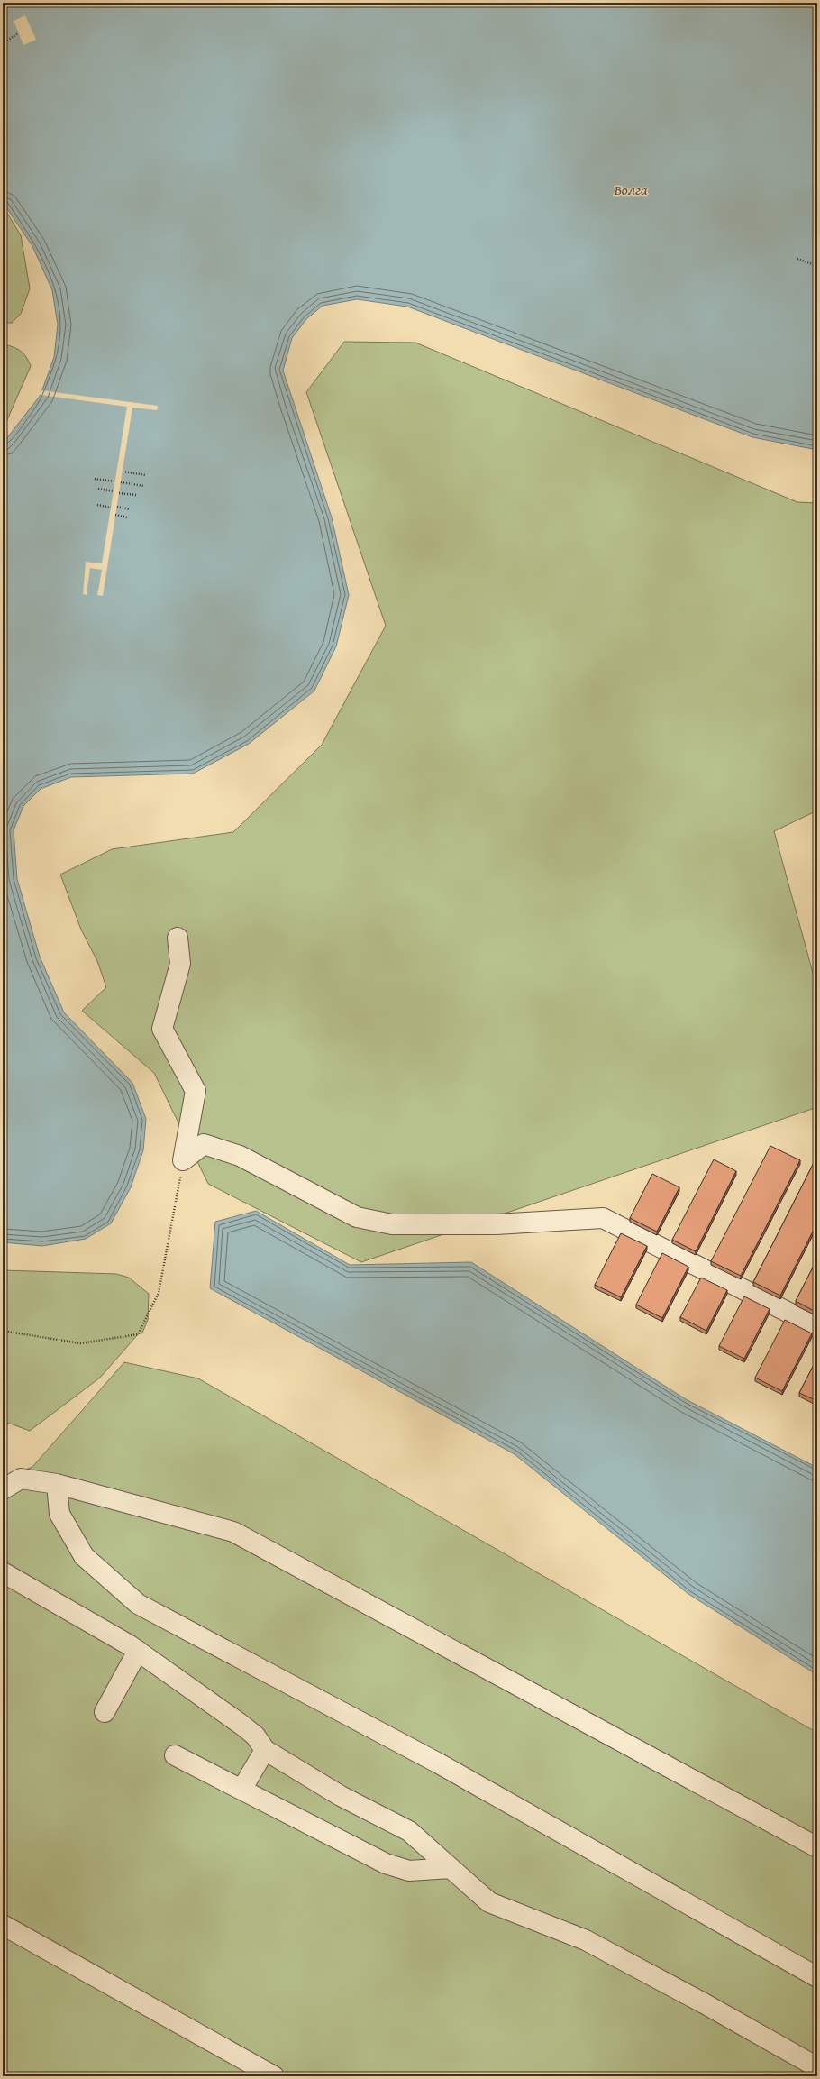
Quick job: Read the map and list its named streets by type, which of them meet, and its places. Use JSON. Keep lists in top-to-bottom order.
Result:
{
  "water": ["Волга"]
}
